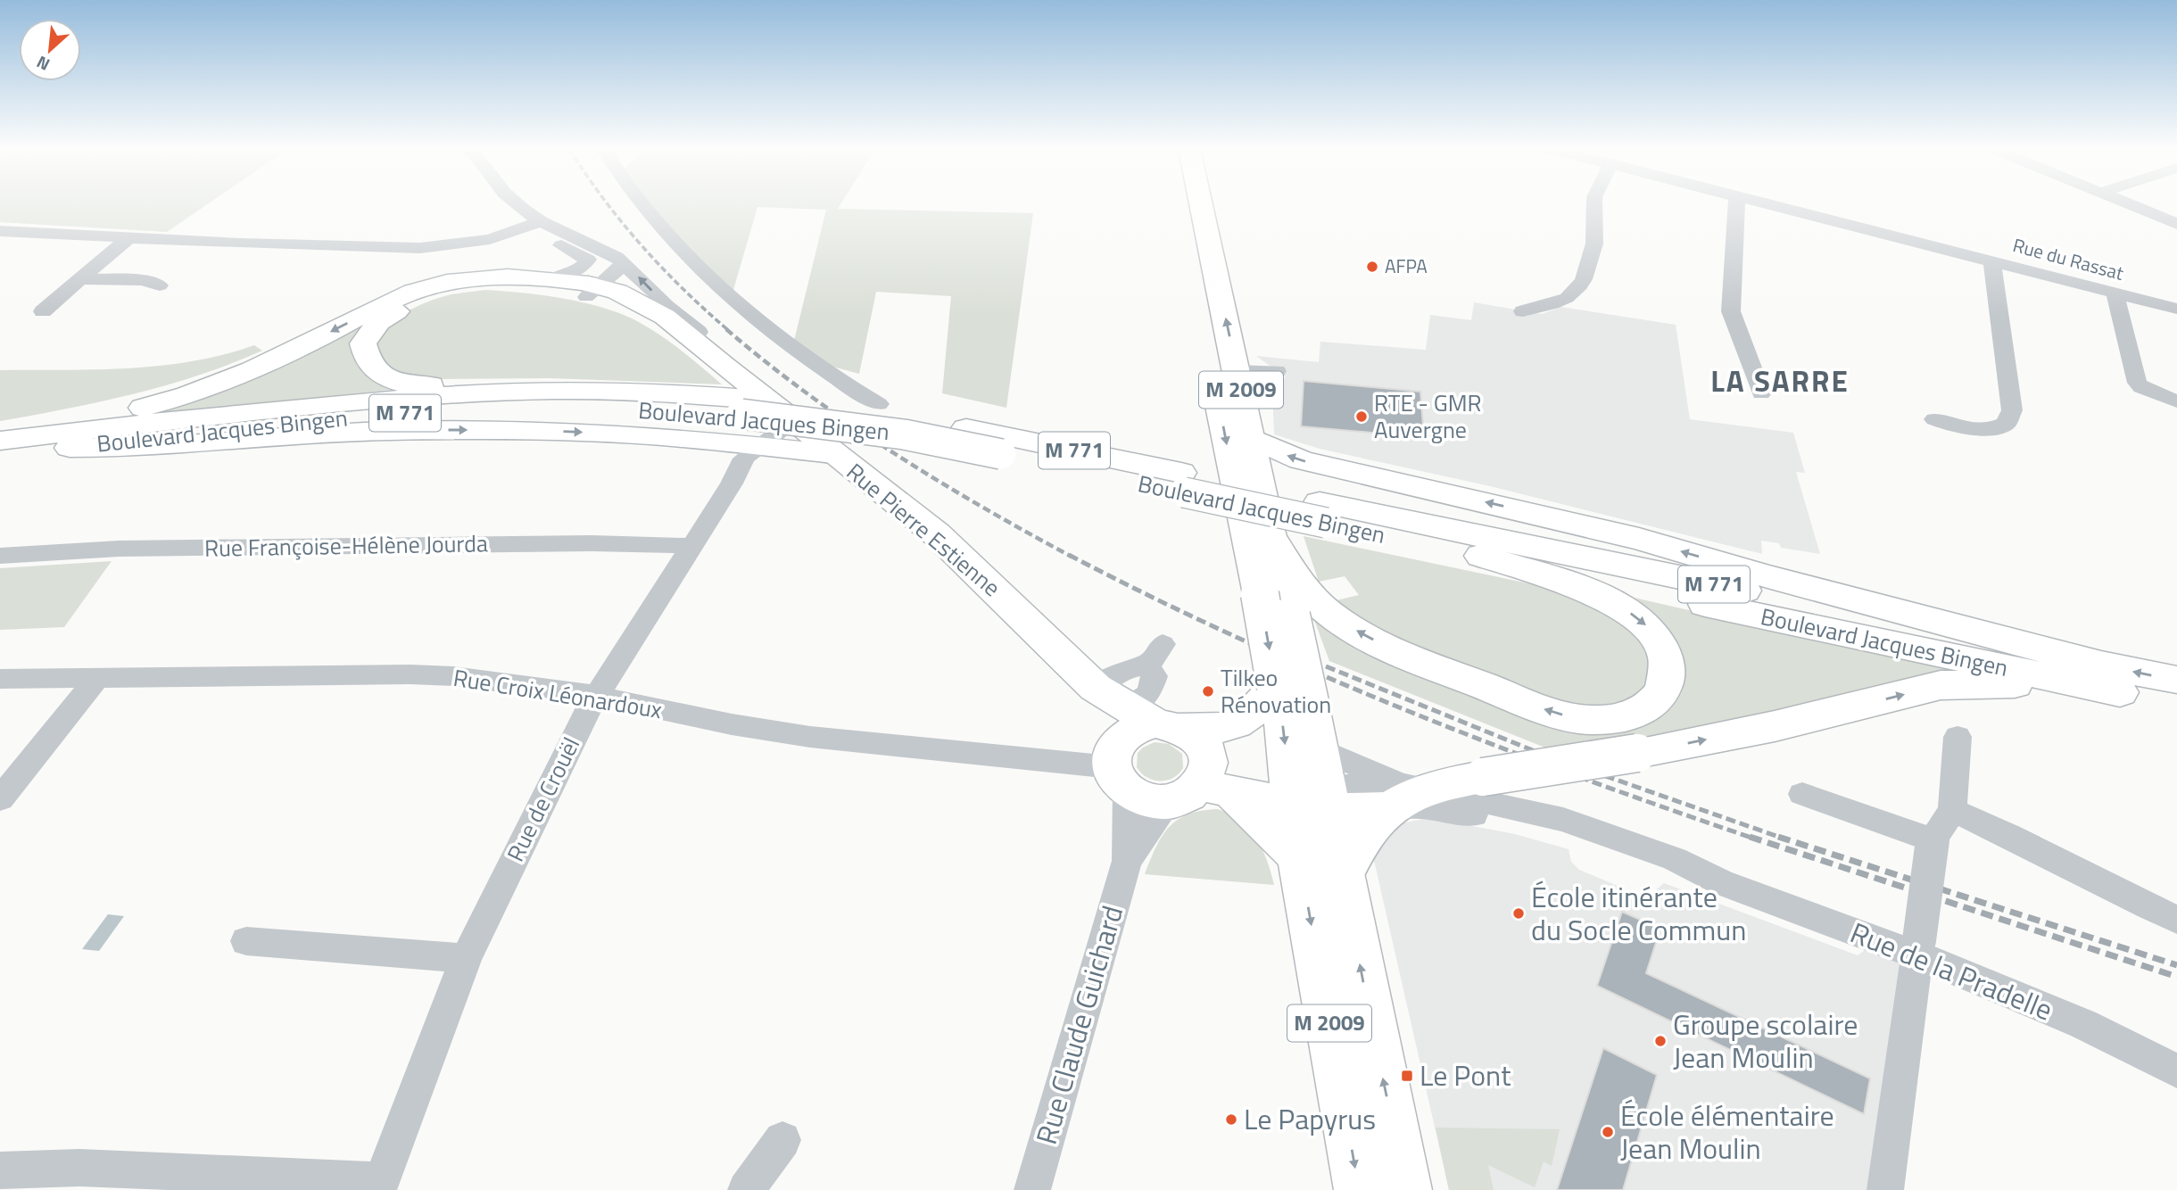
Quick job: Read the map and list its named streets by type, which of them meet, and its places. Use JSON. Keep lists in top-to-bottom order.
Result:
{
  "streets": {
    "main road": [
      "M 2009",
      "M 771",
      "Boulevard Jacques Bingen",
      "Rue Pierre Estienne"
    ],
    "street": [
      "Rue du Rassat",
      "Rue Françoise-Hélène Jourda",
      "Rue Croix Léonardoux",
      "Rue de Crouël",
      "Rue de la Pradelle",
      "Rue Claude Guichard"
    ]
  },
  "crossings": [
    ["M 2009", "Rue Pierre Estienne"],
    ["Rue Pierre Estienne", "Rue Croix Léonardoux"],
    ["Rue Pierre Estienne", "Rue de Crouël"],
    ["Rue Pierre Estienne", "Rue Claude Guichard"],
    ["Rue Françoise-Hélène Jourda", "Rue de Crouël"],
    ["Rue Croix Léonardoux", "Rue de Crouël"],
    ["Rue Croix Léonardoux", "Rue Claude Guichard"]
  ],
  "districts": ["LA SARRE"],
  "places": {
    "other": [
      "AFPA",
      "RTE - GMR Auvergne",
      "Tilkeo Rénovation",
      "École itinérante du Socle Commun",
      "Groupe scolaire Jean Moulin",
      "Le Papyrus",
      "École élémentaire Jean Moulin"
    ],
    "transit": ["Le Pont"]
  },
  "north": "bottom left"
}
